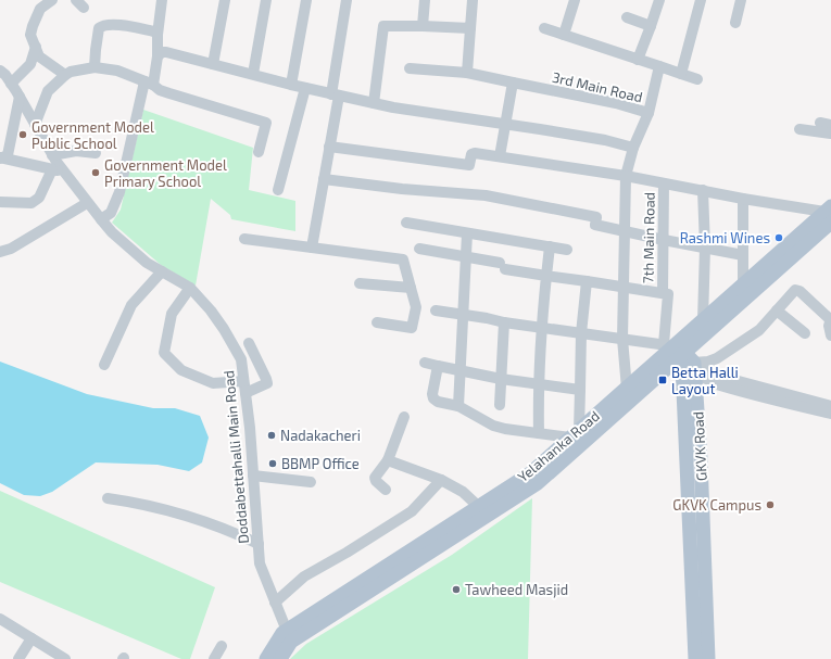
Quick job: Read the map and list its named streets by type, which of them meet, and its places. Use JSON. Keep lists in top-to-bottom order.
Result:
{
  "streets": {
    "main road": ["Yelahanka Road", "GKVK Road"],
    "street": ["3rd Main Road", "7th Main Road", "Doddabettahalli Main Road"]
  },
  "crossings": [
    ["7th Main Road", "Yelahanka Road"],
    ["7th Main Road", "GKVK Road"],
    ["Yelahanka Road", "GKVK Road"],
    ["Yelahanka Road", "Doddabettahalli Main Road"]
  ],
  "places": {
    "other": [
      "Government Model Public School",
      "Government Model Primary School",
      "Rashmi Wines",
      "Nadakacheri",
      "BBMP Office",
      "GKVK Campus",
      "Tawheed Masjid"
    ],
    "transit": ["Betta Halli Layout"]
  }
}
